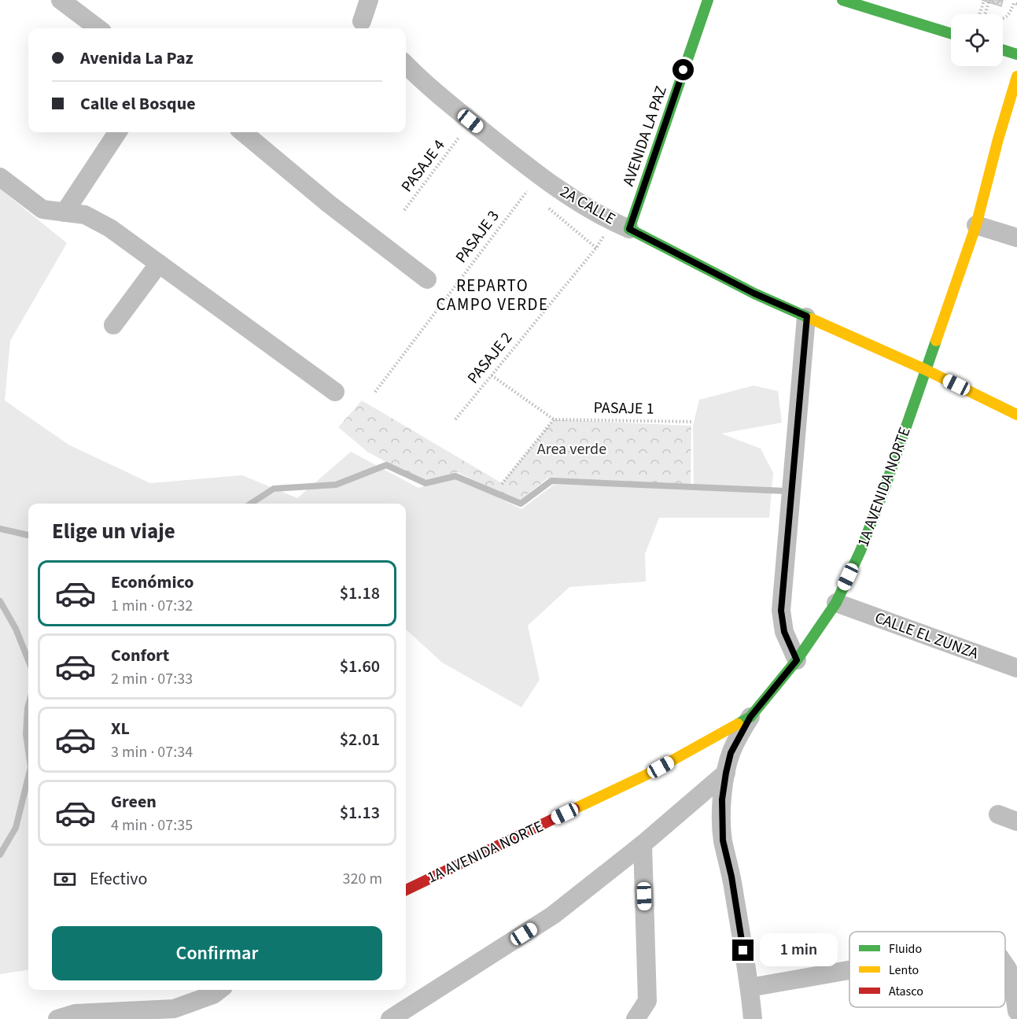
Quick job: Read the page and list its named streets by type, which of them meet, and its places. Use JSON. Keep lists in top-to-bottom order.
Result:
{
  "streets": {
    "street": [
      "AVENIDA LA PAZ",
      "2A CALLE",
      "1A AVENIDA NORTE",
      "CALLE EL ZUNZA"
    ],
    "path": [
      "PASAJE 4",
      "PASAJE 3",
      "PASAJE 2",
      "PASAJE 1"
    ]
  },
  "crossings": [
    ["AVENIDA LA PAZ", "2A CALLE"],
    ["AVENIDA LA PAZ", "PASAJE 2"],
    ["2A CALLE", "PASAJE 2"],
    ["2A CALLE", "1A AVENIDA NORTE"],
    ["1A AVENIDA NORTE", "CALLE EL ZUNZA"]
  ],
  "districts": ["REPARTO CAMPO VERDE"],
  "parks": ["Area verde"],
  "legend": ["Fluido", "Lento", "Atasco"],
  "page": {
    "banner": ["Avenida La Paz", "Calle el Bosque"],
    "heading": "Elige un viaje",
    "list": [
      {
        "name": "Económico",
        "note": "1 min · 07:32",
        "value": "$1.18"
      },
      {
        "name": "Confort",
        "note": "2 min · 07:33",
        "value": "$1.60"
      },
      {
        "name": "XL",
        "note": "3 min · 07:34",
        "value": "$2.01"
      },
      {
        "name": "Green",
        "note": "4 min · 07:35",
        "value": "$1.13"
      }
    ],
    "pay": ["Efectivo", "320 m"],
    "buttons": "Confirmar",
    "bubble": "1 min"
  }
}
